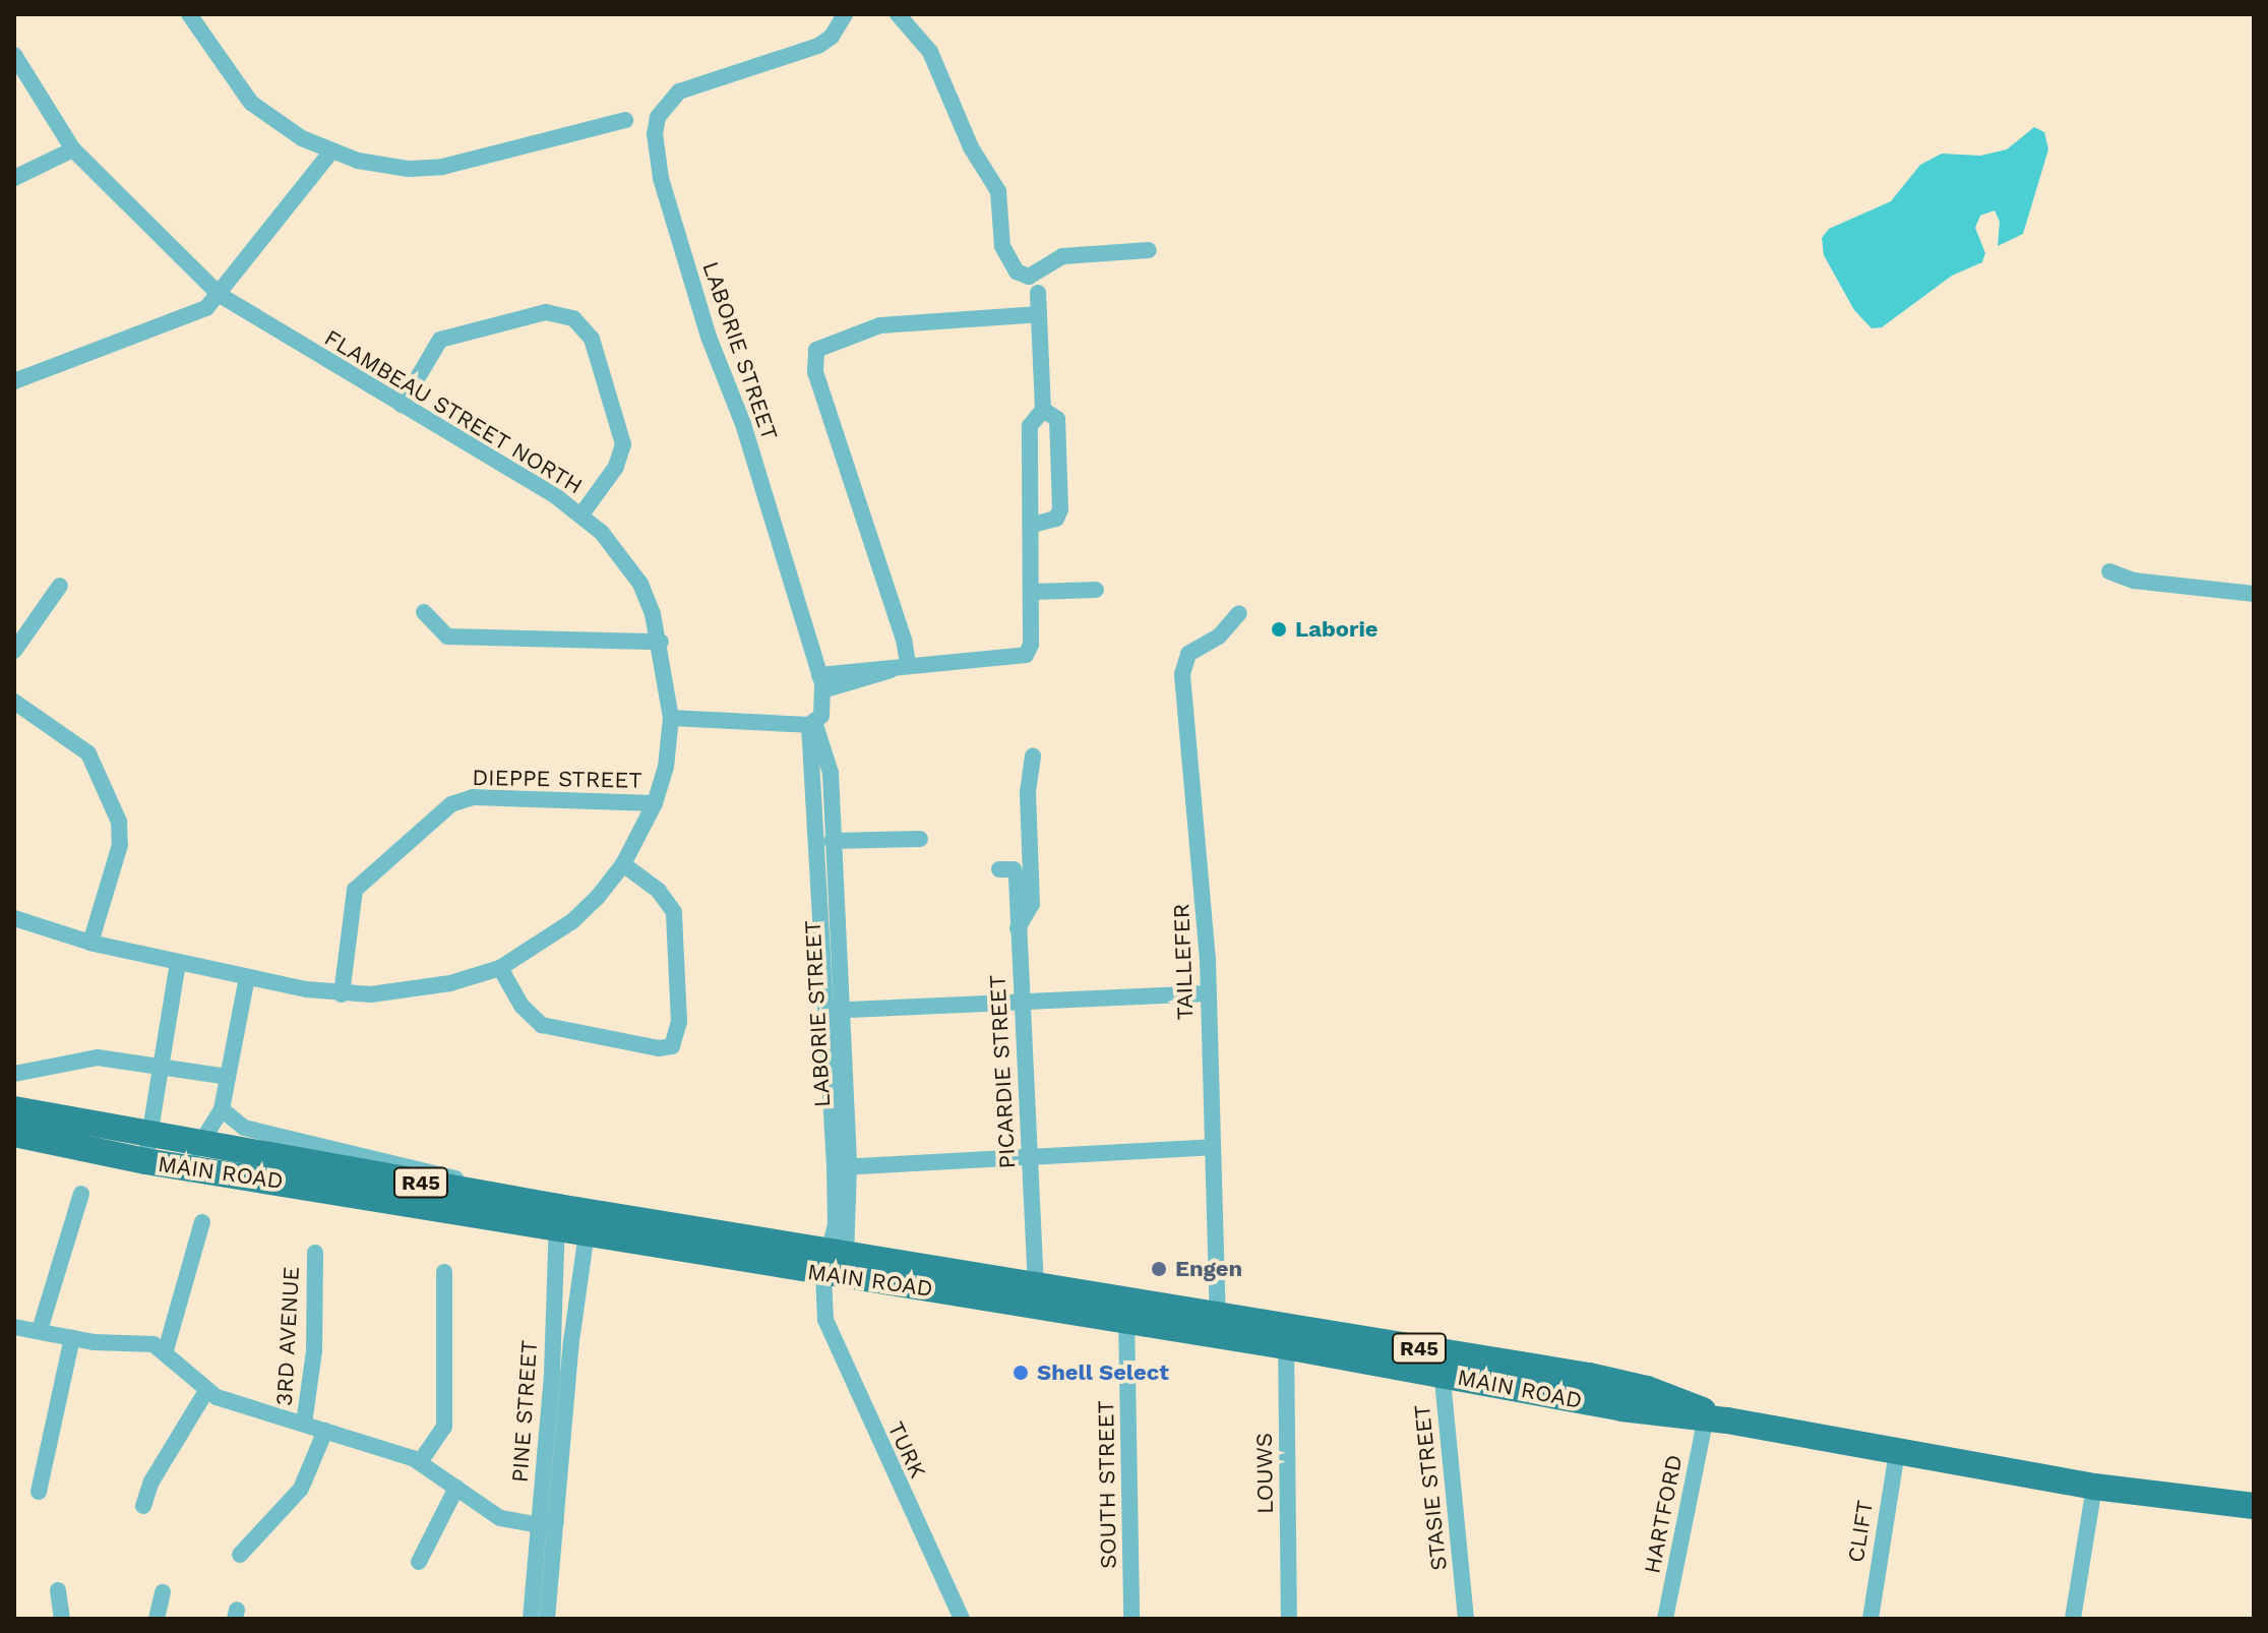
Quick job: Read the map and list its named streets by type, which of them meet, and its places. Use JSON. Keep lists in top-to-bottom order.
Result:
{
  "streets": {
    "main road": ["MAIN ROAD", "R45"],
    "street": [
      "LABORIE STREET",
      "FLAMBEAU STREET NORTH",
      "DIEPPE STREET",
      "TAILLEFER",
      "PICARDIE STREET",
      "3RD AVENUE",
      "PINE STREET",
      "TURK",
      "LOUWS",
      "SOUTH STREET",
      "STASIE STREET",
      "HARTFORD",
      "CLIFT"
    ]
  },
  "crossings": [
    ["LABORIE STREET", "MAIN ROAD"],
    ["LABORIE STREET", "TURK"],
    ["FLAMBEAU STREET NORTH", "DIEPPE STREET"],
    ["TAILLEFER", "MAIN ROAD"],
    ["PICARDIE STREET", "MAIN ROAD"],
    ["MAIN ROAD", "PINE STREET"],
    ["MAIN ROAD", "TURK"],
    ["MAIN ROAD", "LOUWS"],
    ["MAIN ROAD", "SOUTH STREET"],
    ["MAIN ROAD", "STASIE STREET"],
    ["MAIN ROAD", "HARTFORD"],
    ["MAIN ROAD", "CLIFT"]
  ],
  "places": ["Laborie", "Engen", "Shell Select"]
}
